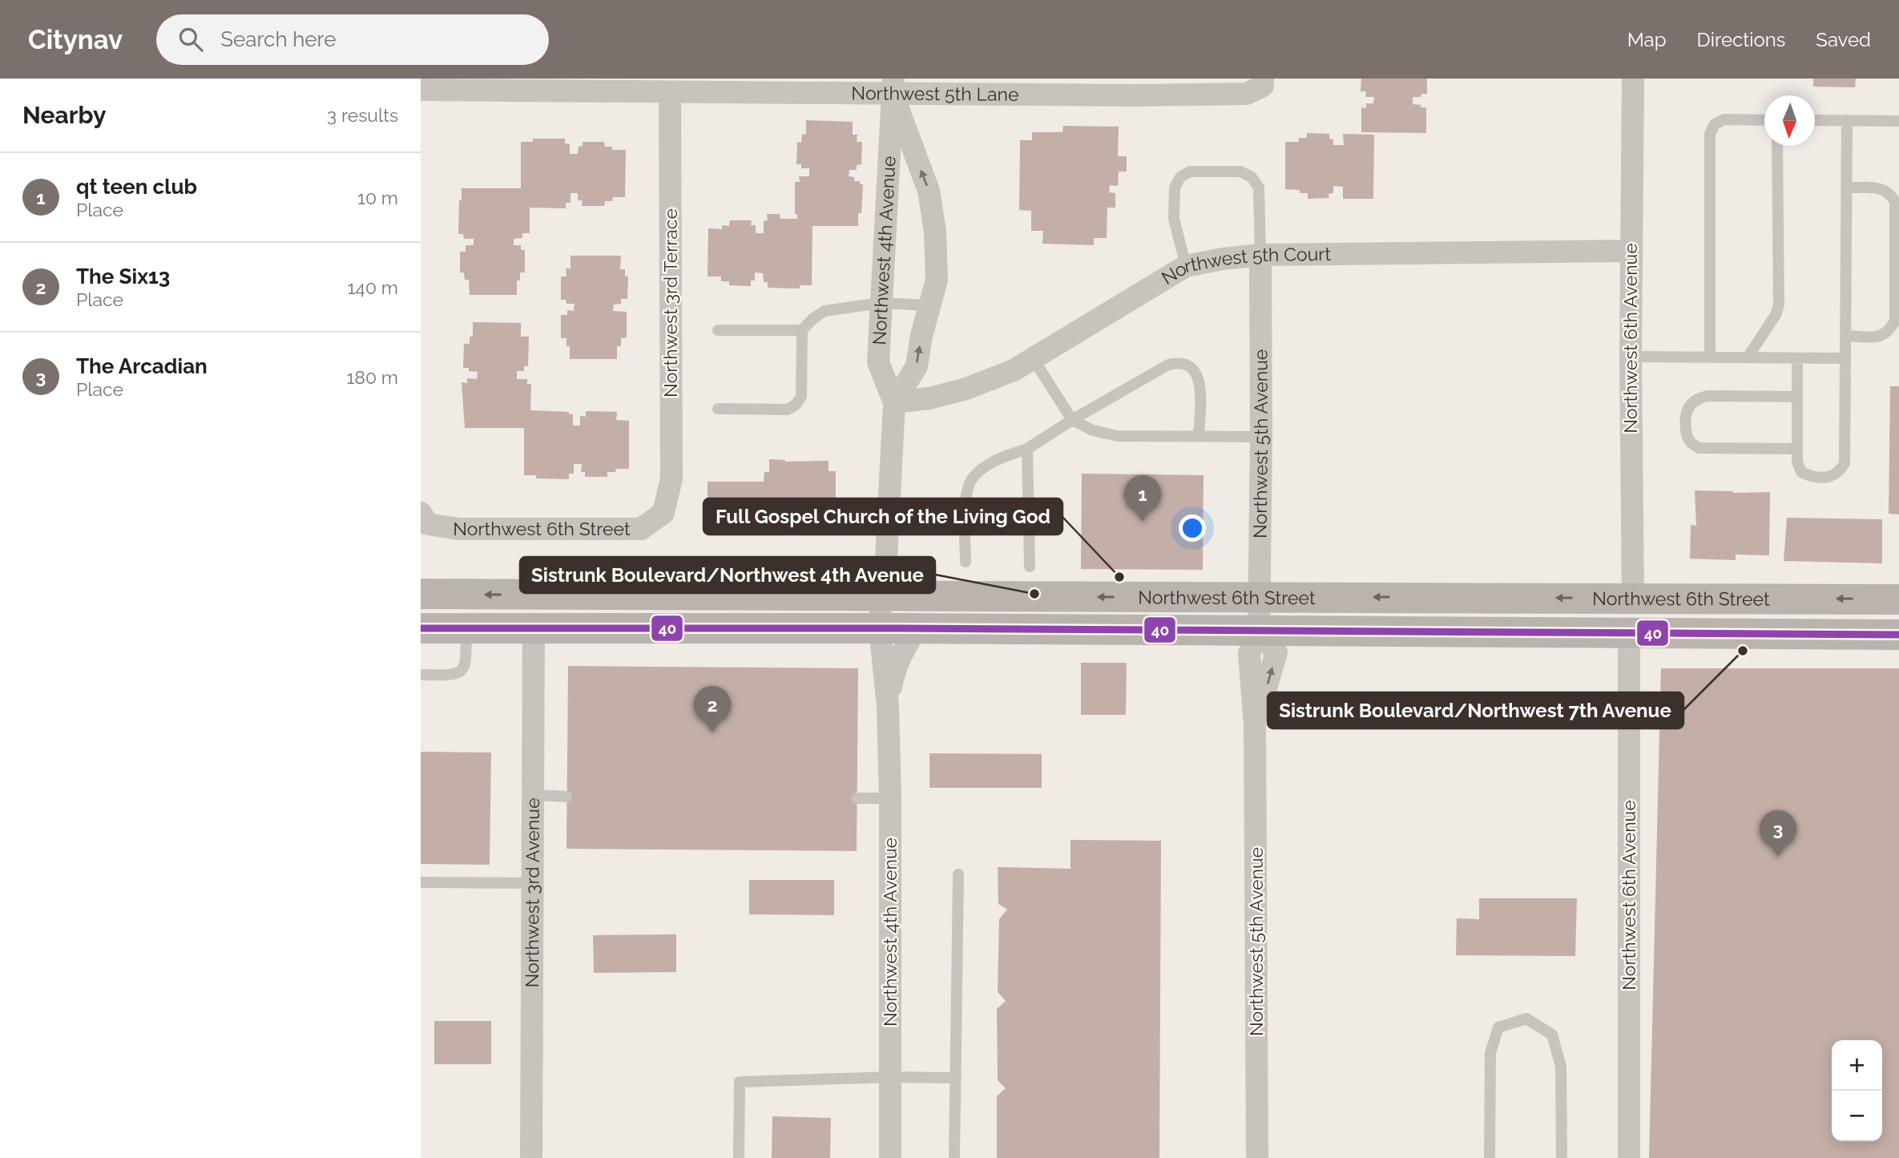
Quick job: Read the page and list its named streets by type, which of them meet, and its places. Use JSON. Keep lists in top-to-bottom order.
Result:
{
  "streets": {
    "street": [
      "Northwest 5th Lane",
      "Northwest 4th Avenue",
      "Northwest 5th Court",
      "Northwest 3rd Terrace",
      "Northwest 6th Avenue",
      "Northwest 5th Avenue",
      "Northwest 6th Street",
      "Northwest 3rd Avenue"
    ]
  },
  "crossings": [
    ["Northwest 5th Lane", "Northwest 4th Avenue"],
    ["Northwest 5th Lane", "Northwest 3rd Terrace"],
    ["Northwest 4th Avenue", "Northwest 5th Court"],
    ["Northwest 4th Avenue", "Northwest 6th Street"],
    ["Northwest 5th Court", "Northwest 6th Avenue"],
    ["Northwest 5th Court", "Northwest 5th Avenue"],
    ["Northwest 3rd Terrace", "Northwest 6th Street"],
    ["Northwest 6th Avenue", "Northwest 6th Street"],
    ["Northwest 5th Avenue", "Northwest 6th Street"],
    ["Northwest 6th Street", "Northwest 3rd Avenue"]
  ],
  "places": ["Full Gospel Church of the Living God", "Sistrunk Boulevard/Northwest 4th Avenue", "Sistrunk Boulevard/Northwest 7th Avenue"],
  "lines": ["transit line 40"],
  "north": "bottom",
  "page": {
    "header": "Citynav",
    "search": "Search here",
    "nav": ["Map", "Directions", "Saved"],
    "heading": ["Nearby", "3 results"],
    "list": [
      {
        "mark": "1",
        "name": "qt teen club",
        "note": "Place",
        "value": "10 m"
      },
      {
        "mark": "2",
        "name": "The Six13",
        "note": "Place",
        "value": "140 m"
      },
      {
        "mark": "3",
        "name": "The Arcadian",
        "note": "Place",
        "value": "180 m"
      }
    ],
    "pins": ["1", "2", "3"],
    "map_buttons": ["+", "−"]
  }
}
